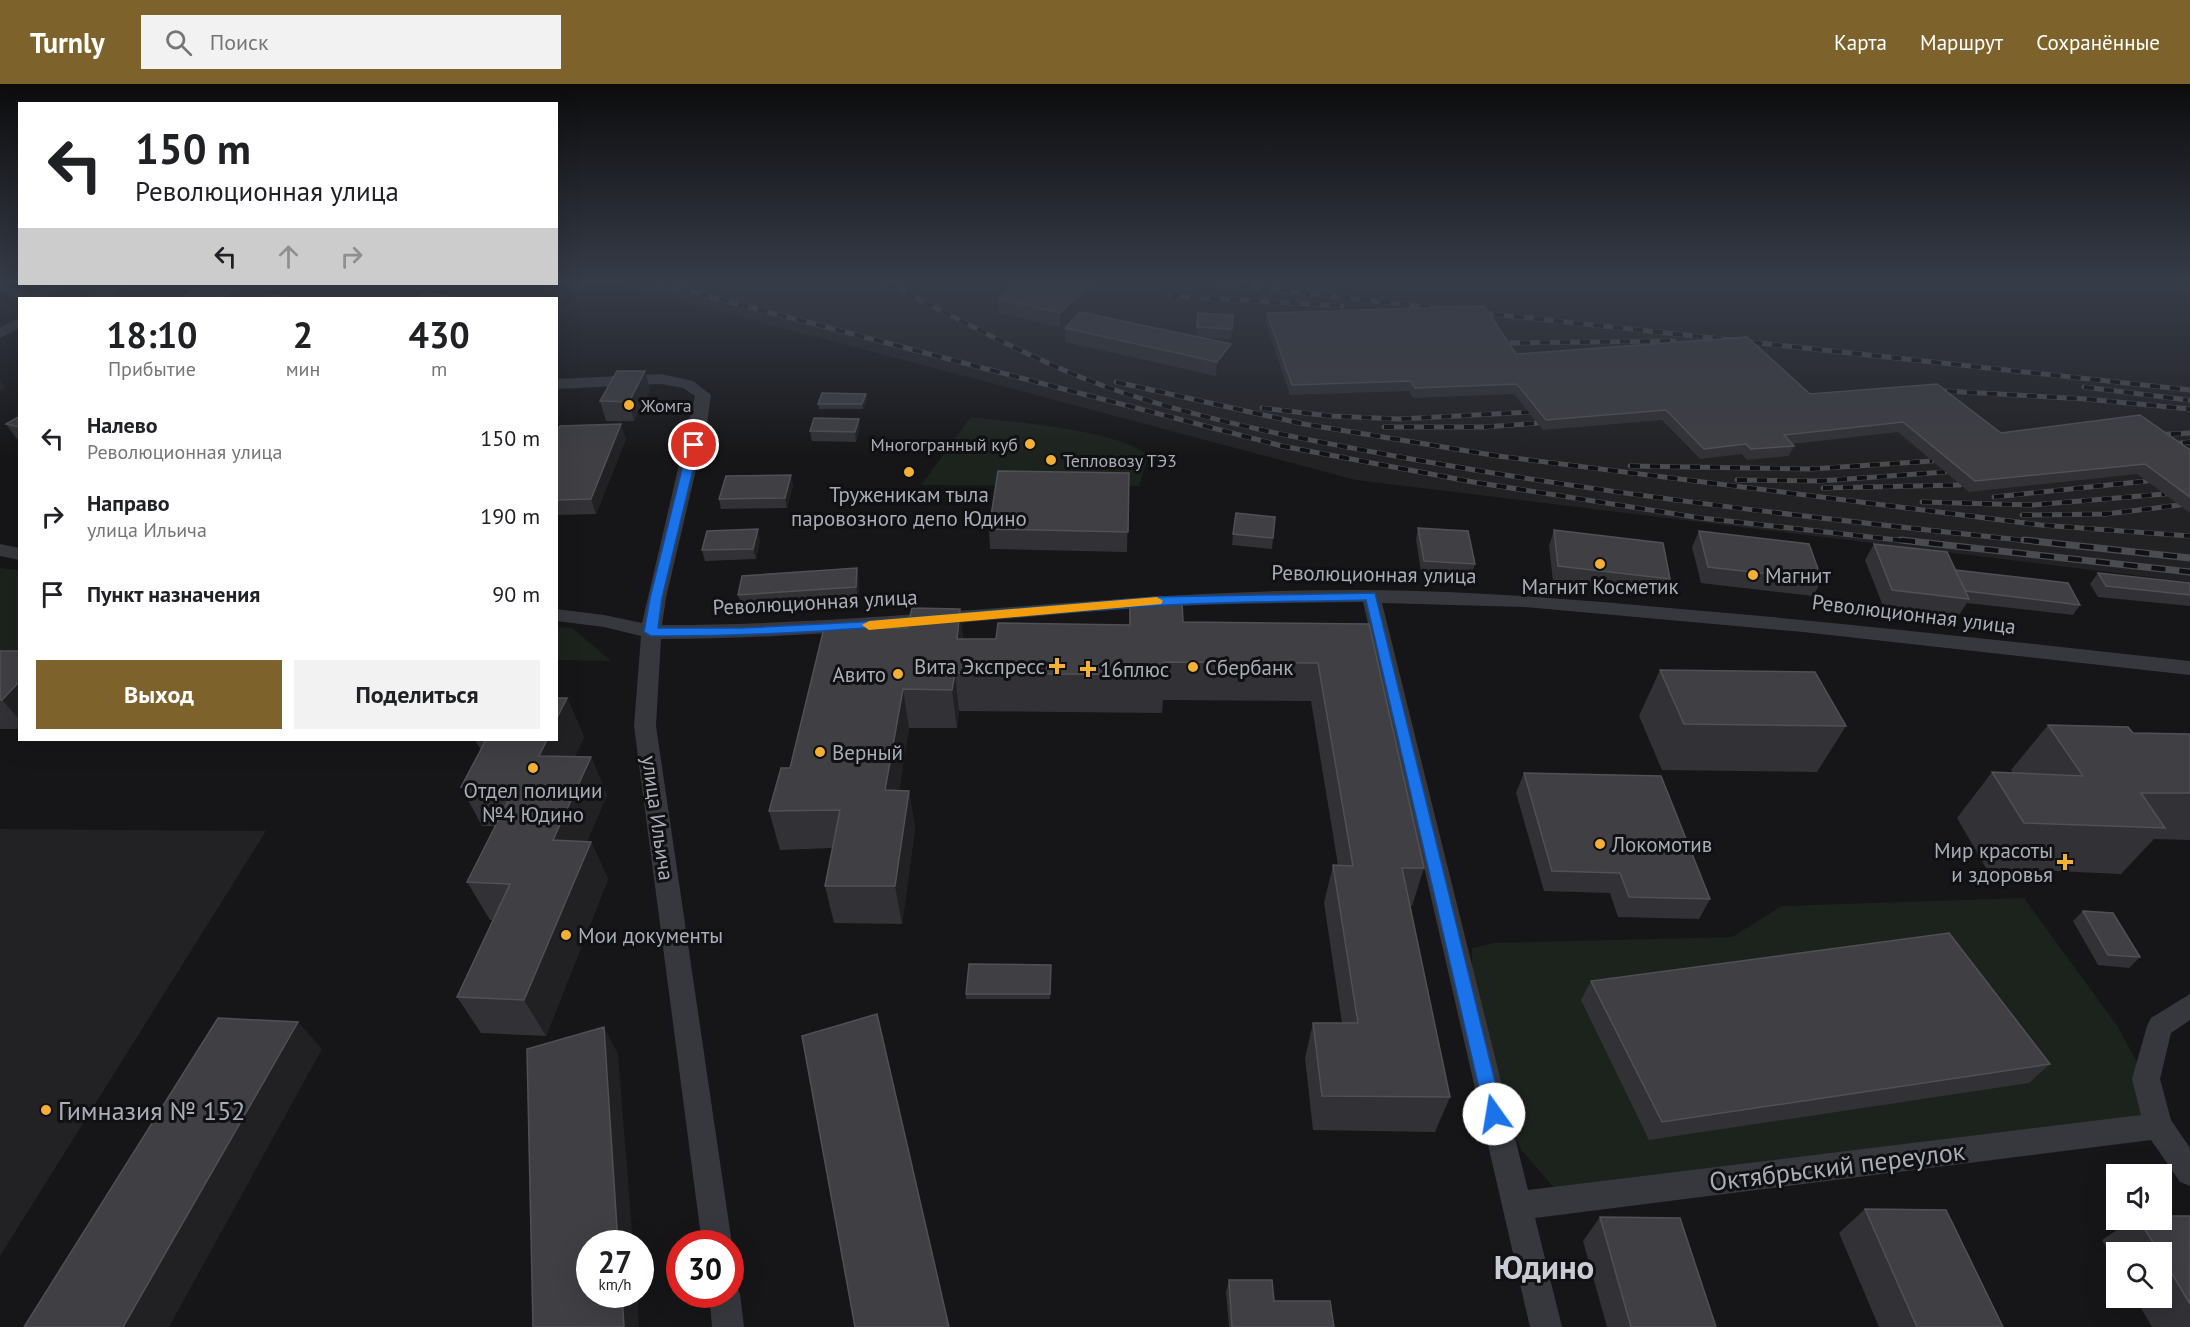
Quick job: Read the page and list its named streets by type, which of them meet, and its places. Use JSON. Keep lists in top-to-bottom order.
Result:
{
  "streets": {
    "street": ["Революционная улица", "улица Ильича", "Октябрьский переулок"]
  },
  "crossings": [
    ["Революционная улица", "улица Ильича"]
  ],
  "districts": ["Юдино"],
  "places": {
    "other": [
      "Жомга",
      "Многогранный куб",
      "Тепловозу ТЭ3",
      "Труженикам тыла паровозного депо Юдино",
      "Магнит Косметик",
      "Магнит",
      "Сбербанк",
      "Авито",
      "Верный",
      "Отдел полиции №4 Юдино",
      "Локомотив",
      "Мои документы",
      "Гимназия № 152"
    ],
    "health": ["Вита Экспресс", "16плюс", "Мир красоты и здоровья"]
  },
  "page": {
    "header": "Turnly",
    "search": "Поиск",
    "nav": ["Карта", "Маршрут", "Сохранённые"],
    "turn": ["150 m", "Революционная улица"],
    "eta": [
      "18:10",
      "Прибытие",
      "2",
      "мин",
      "430",
      "m"
    ],
    "list": [
      {
        "name": "Налево",
        "note": "Революционная улица",
        "value": "150 m"
      },
      {
        "name": "Направо",
        "note": "улица Ильича",
        "value": "190 m"
      },
      {
        "name": "Пункт назначения",
        "value": "90 m"
      }
    ],
    "buttons": ["Выход", "Поделиться"],
    "speed": "27 km/h",
    "limit": "30"
  }
}
